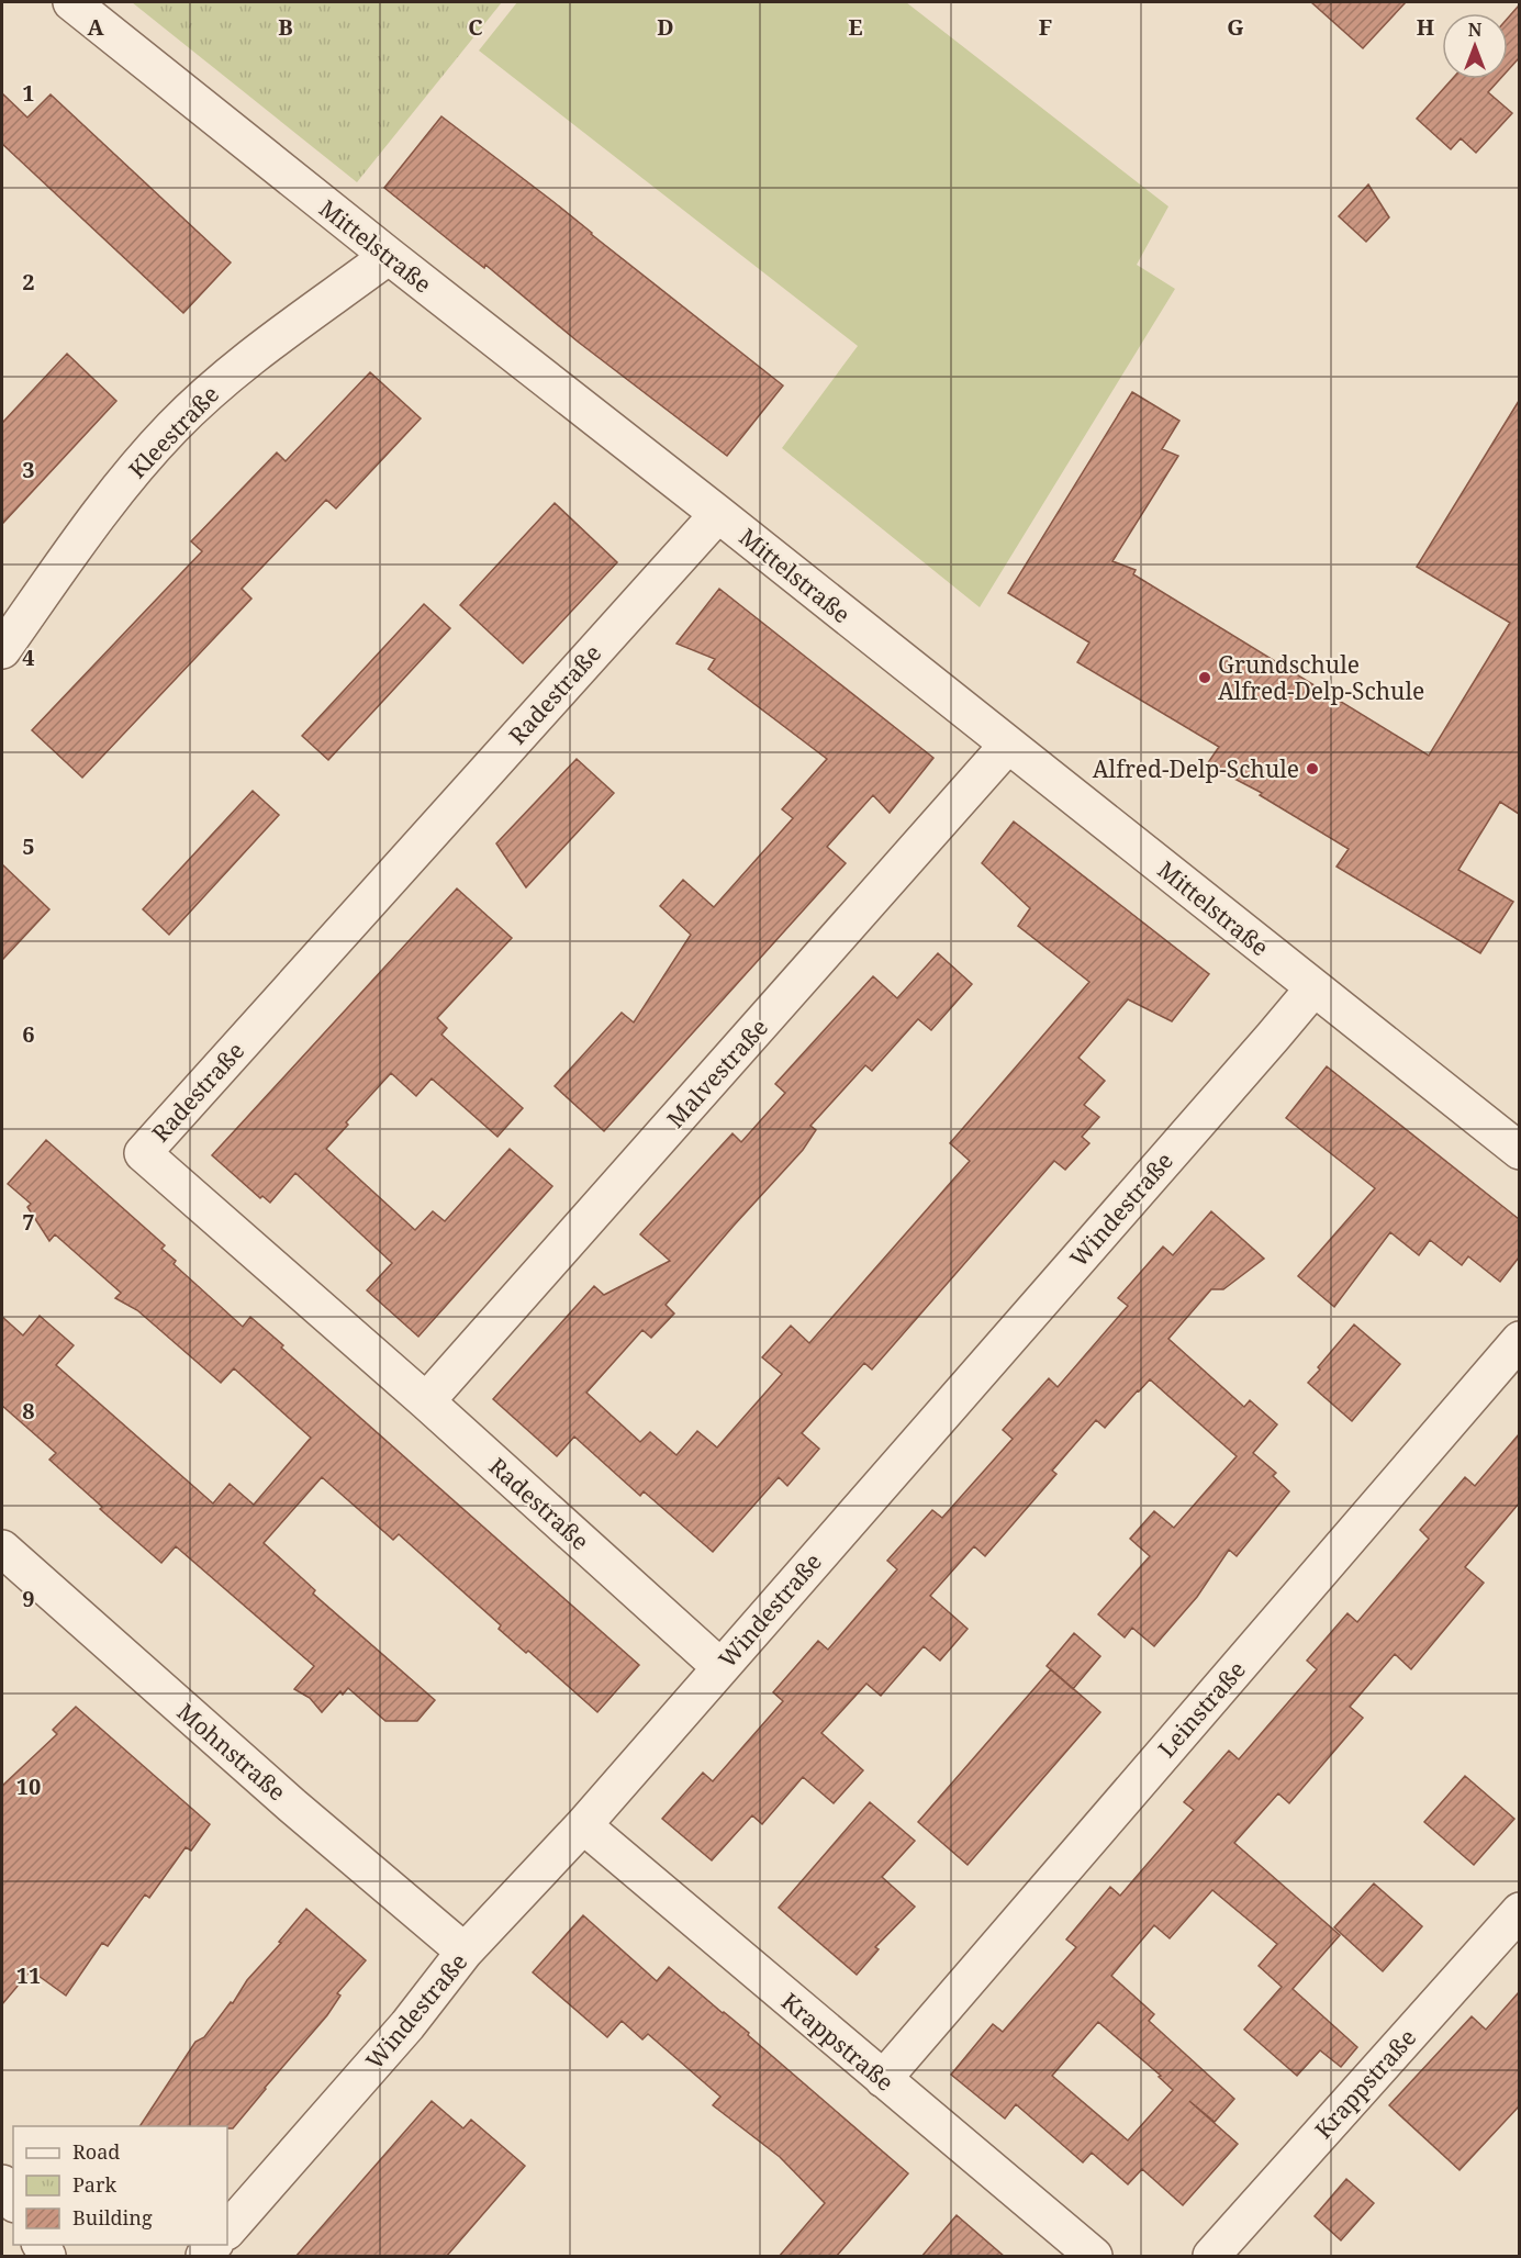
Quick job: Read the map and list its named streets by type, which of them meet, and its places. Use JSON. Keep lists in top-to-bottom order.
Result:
{
  "streets": {
    "street": [
      "Mittelstraße",
      "Kleestraße",
      "Radestraße",
      "Malvestraße",
      "Windestraße",
      "Leinstraße",
      "Mohnstraße",
      "Krappstraße"
    ]
  },
  "crossings": [
    ["Mittelstraße", "Kleestraße"],
    ["Mittelstraße", "Radestraße"],
    ["Mittelstraße", "Malvestraße"],
    ["Mittelstraße", "Windestraße"],
    ["Radestraße", "Malvestraße"],
    ["Radestraße", "Windestraße"],
    ["Windestraße", "Mohnstraße"],
    ["Windestraße", "Krappstraße"],
    ["Leinstraße", "Krappstraße"]
  ],
  "places": ["Grundschule Alfred-Delp-Schule", "Alfred-Delp-Schule"],
  "legend": ["Road", "Park", "Building"],
  "north": "top",
  "grid": {
    "columns": [
      "A",
      "B",
      "C",
      "D",
      "E",
      "F",
      "G",
      "H"
    ],
    "rows": [
      "1",
      "2",
      "3",
      "4",
      "5",
      "6",
      "7",
      "8",
      "9",
      "10",
      "11"
    ]
  }
}
